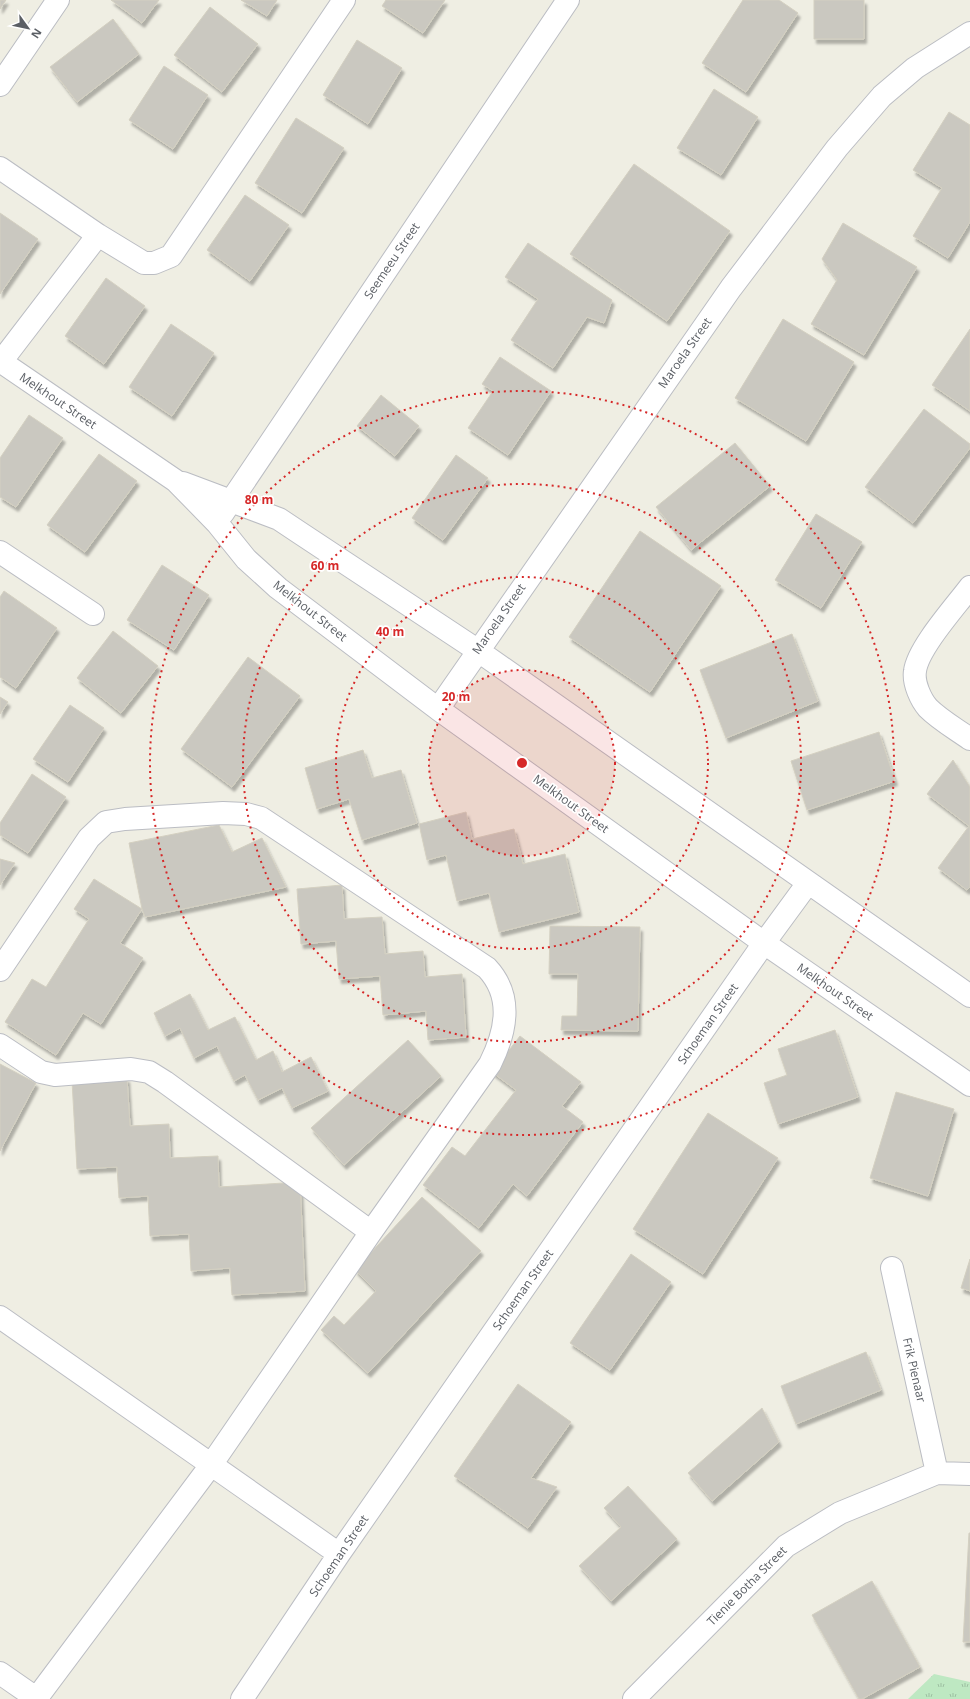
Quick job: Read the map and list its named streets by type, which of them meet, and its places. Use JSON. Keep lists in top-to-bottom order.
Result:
{
  "streets": {
    "street": [
      "Seemeeu Street",
      "Maroela Street",
      "Melkhout Street",
      "Schoeman Street",
      "Frik Pienaar",
      "Tienie Botha Street"
    ]
  },
  "crossings": [
    ["Seemeeu Street", "Melkhout Street"],
    ["Maroela Street", "Melkhout Street"],
    ["Melkhout Street", "Schoeman Street"],
    ["Frik Pienaar", "Tienie Botha Street"]
  ],
  "north": "bottom right",
  "rings": [
    "80 m",
    "60 m",
    "40 m",
    "20 m"
  ]
}
